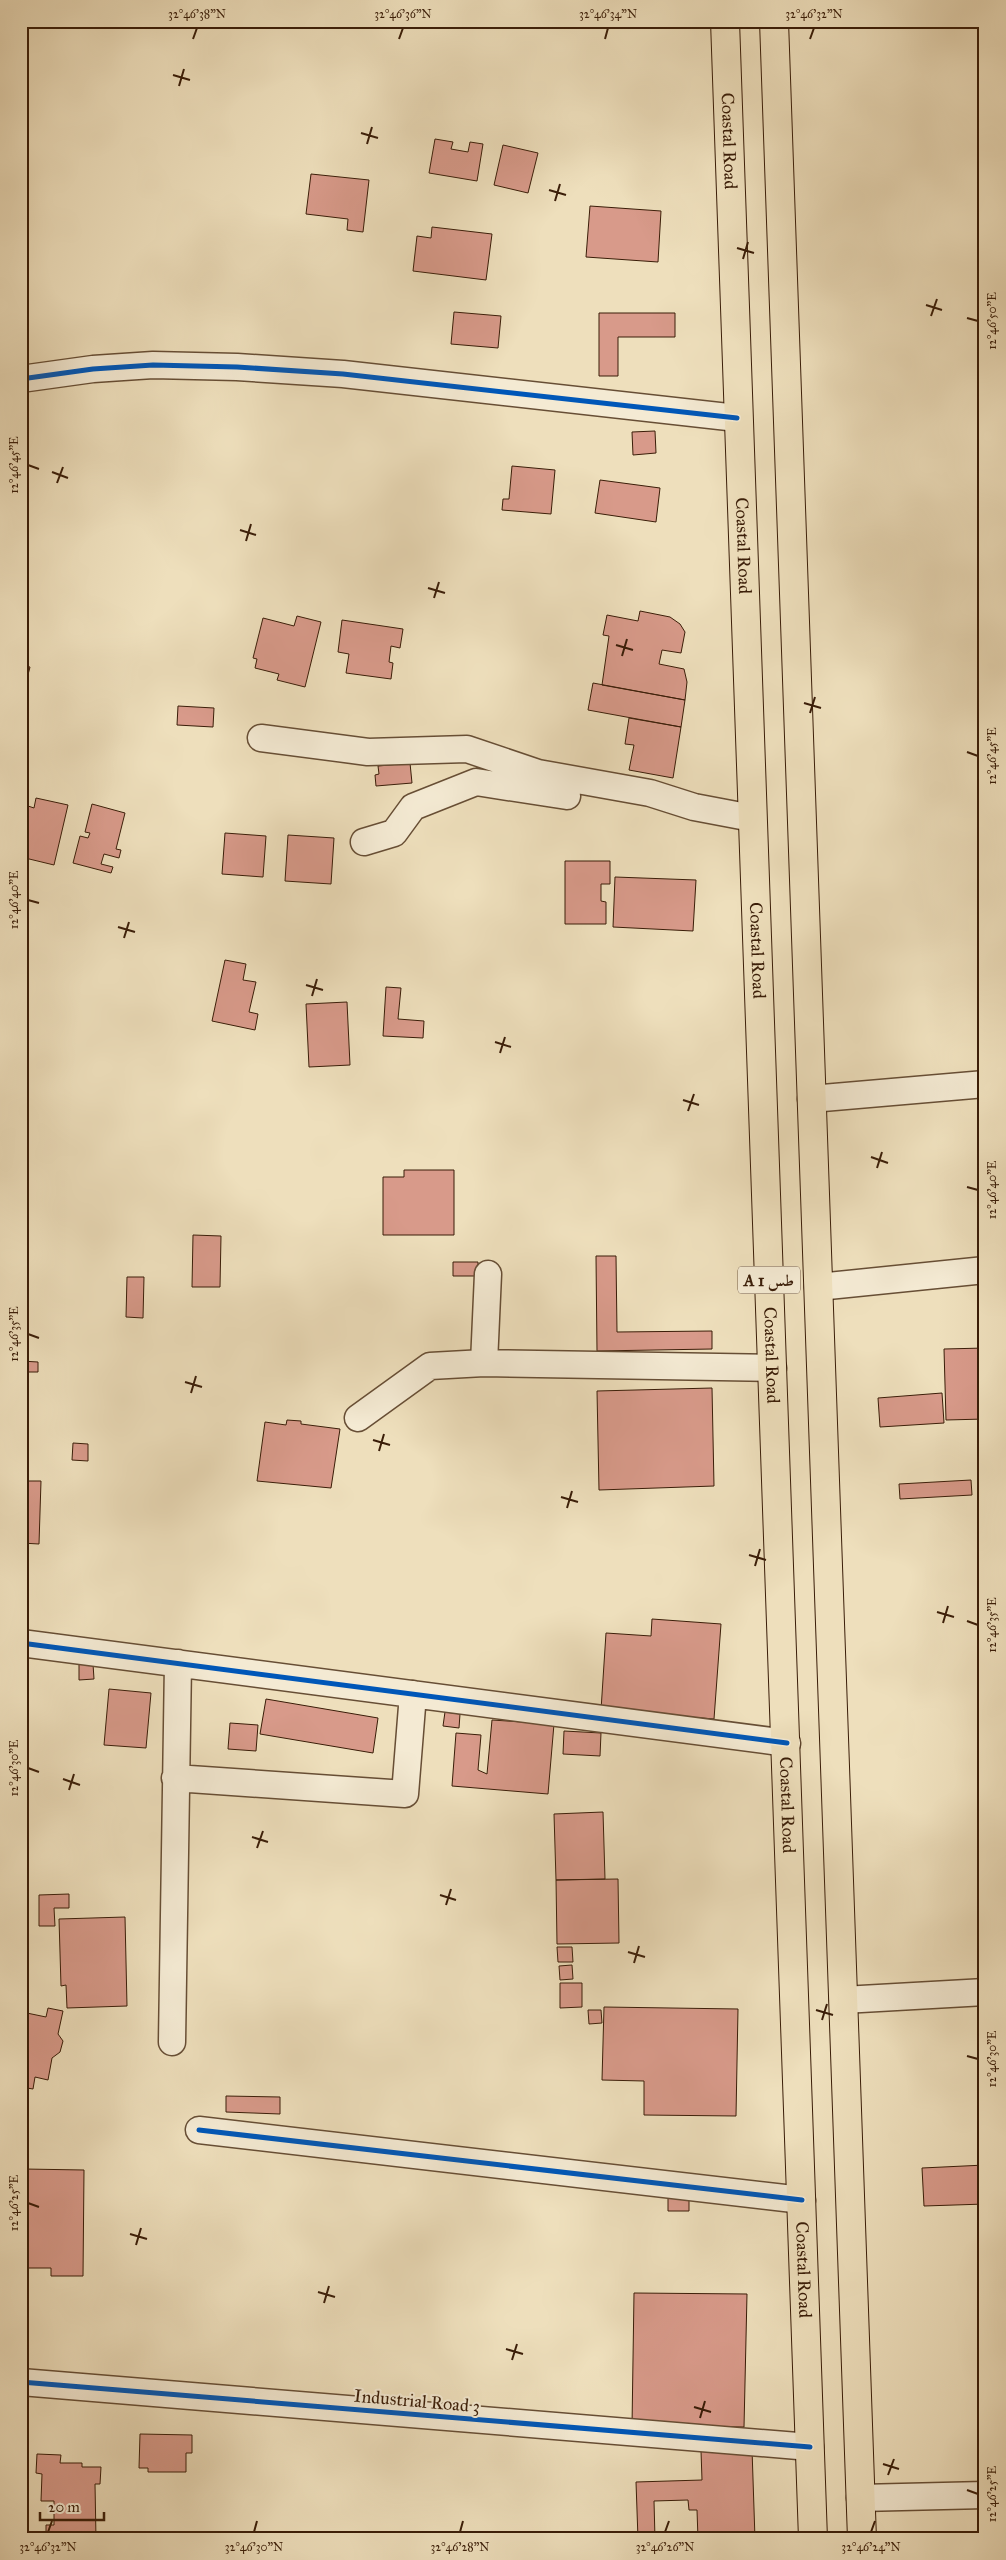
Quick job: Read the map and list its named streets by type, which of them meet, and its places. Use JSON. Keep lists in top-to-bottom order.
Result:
{
  "streets": {
    "highway": ["Coastal Road", "A 1 طس"],
    "street": ["Industrial Road 3"]
  },
  "crossings": [
    ["Coastal Road", "Industrial Road 3"]
  ],
  "scale_bar": "20 m",
  "coordinates": [
    "32°46'38\"N",
    "32°46'36\"N",
    "32°46'34\"N",
    "32°46'32\"N",
    "12°46'50\"E",
    "12°46'45\"E",
    "12°46'40\"E",
    "12°46'35\"E",
    "12°46'30\"E",
    "12°46'25\"E",
    "32°46'30\"N",
    "32°46'28\"N",
    "32°46'26\"N",
    "32°46'24\"N"
  ]
}
